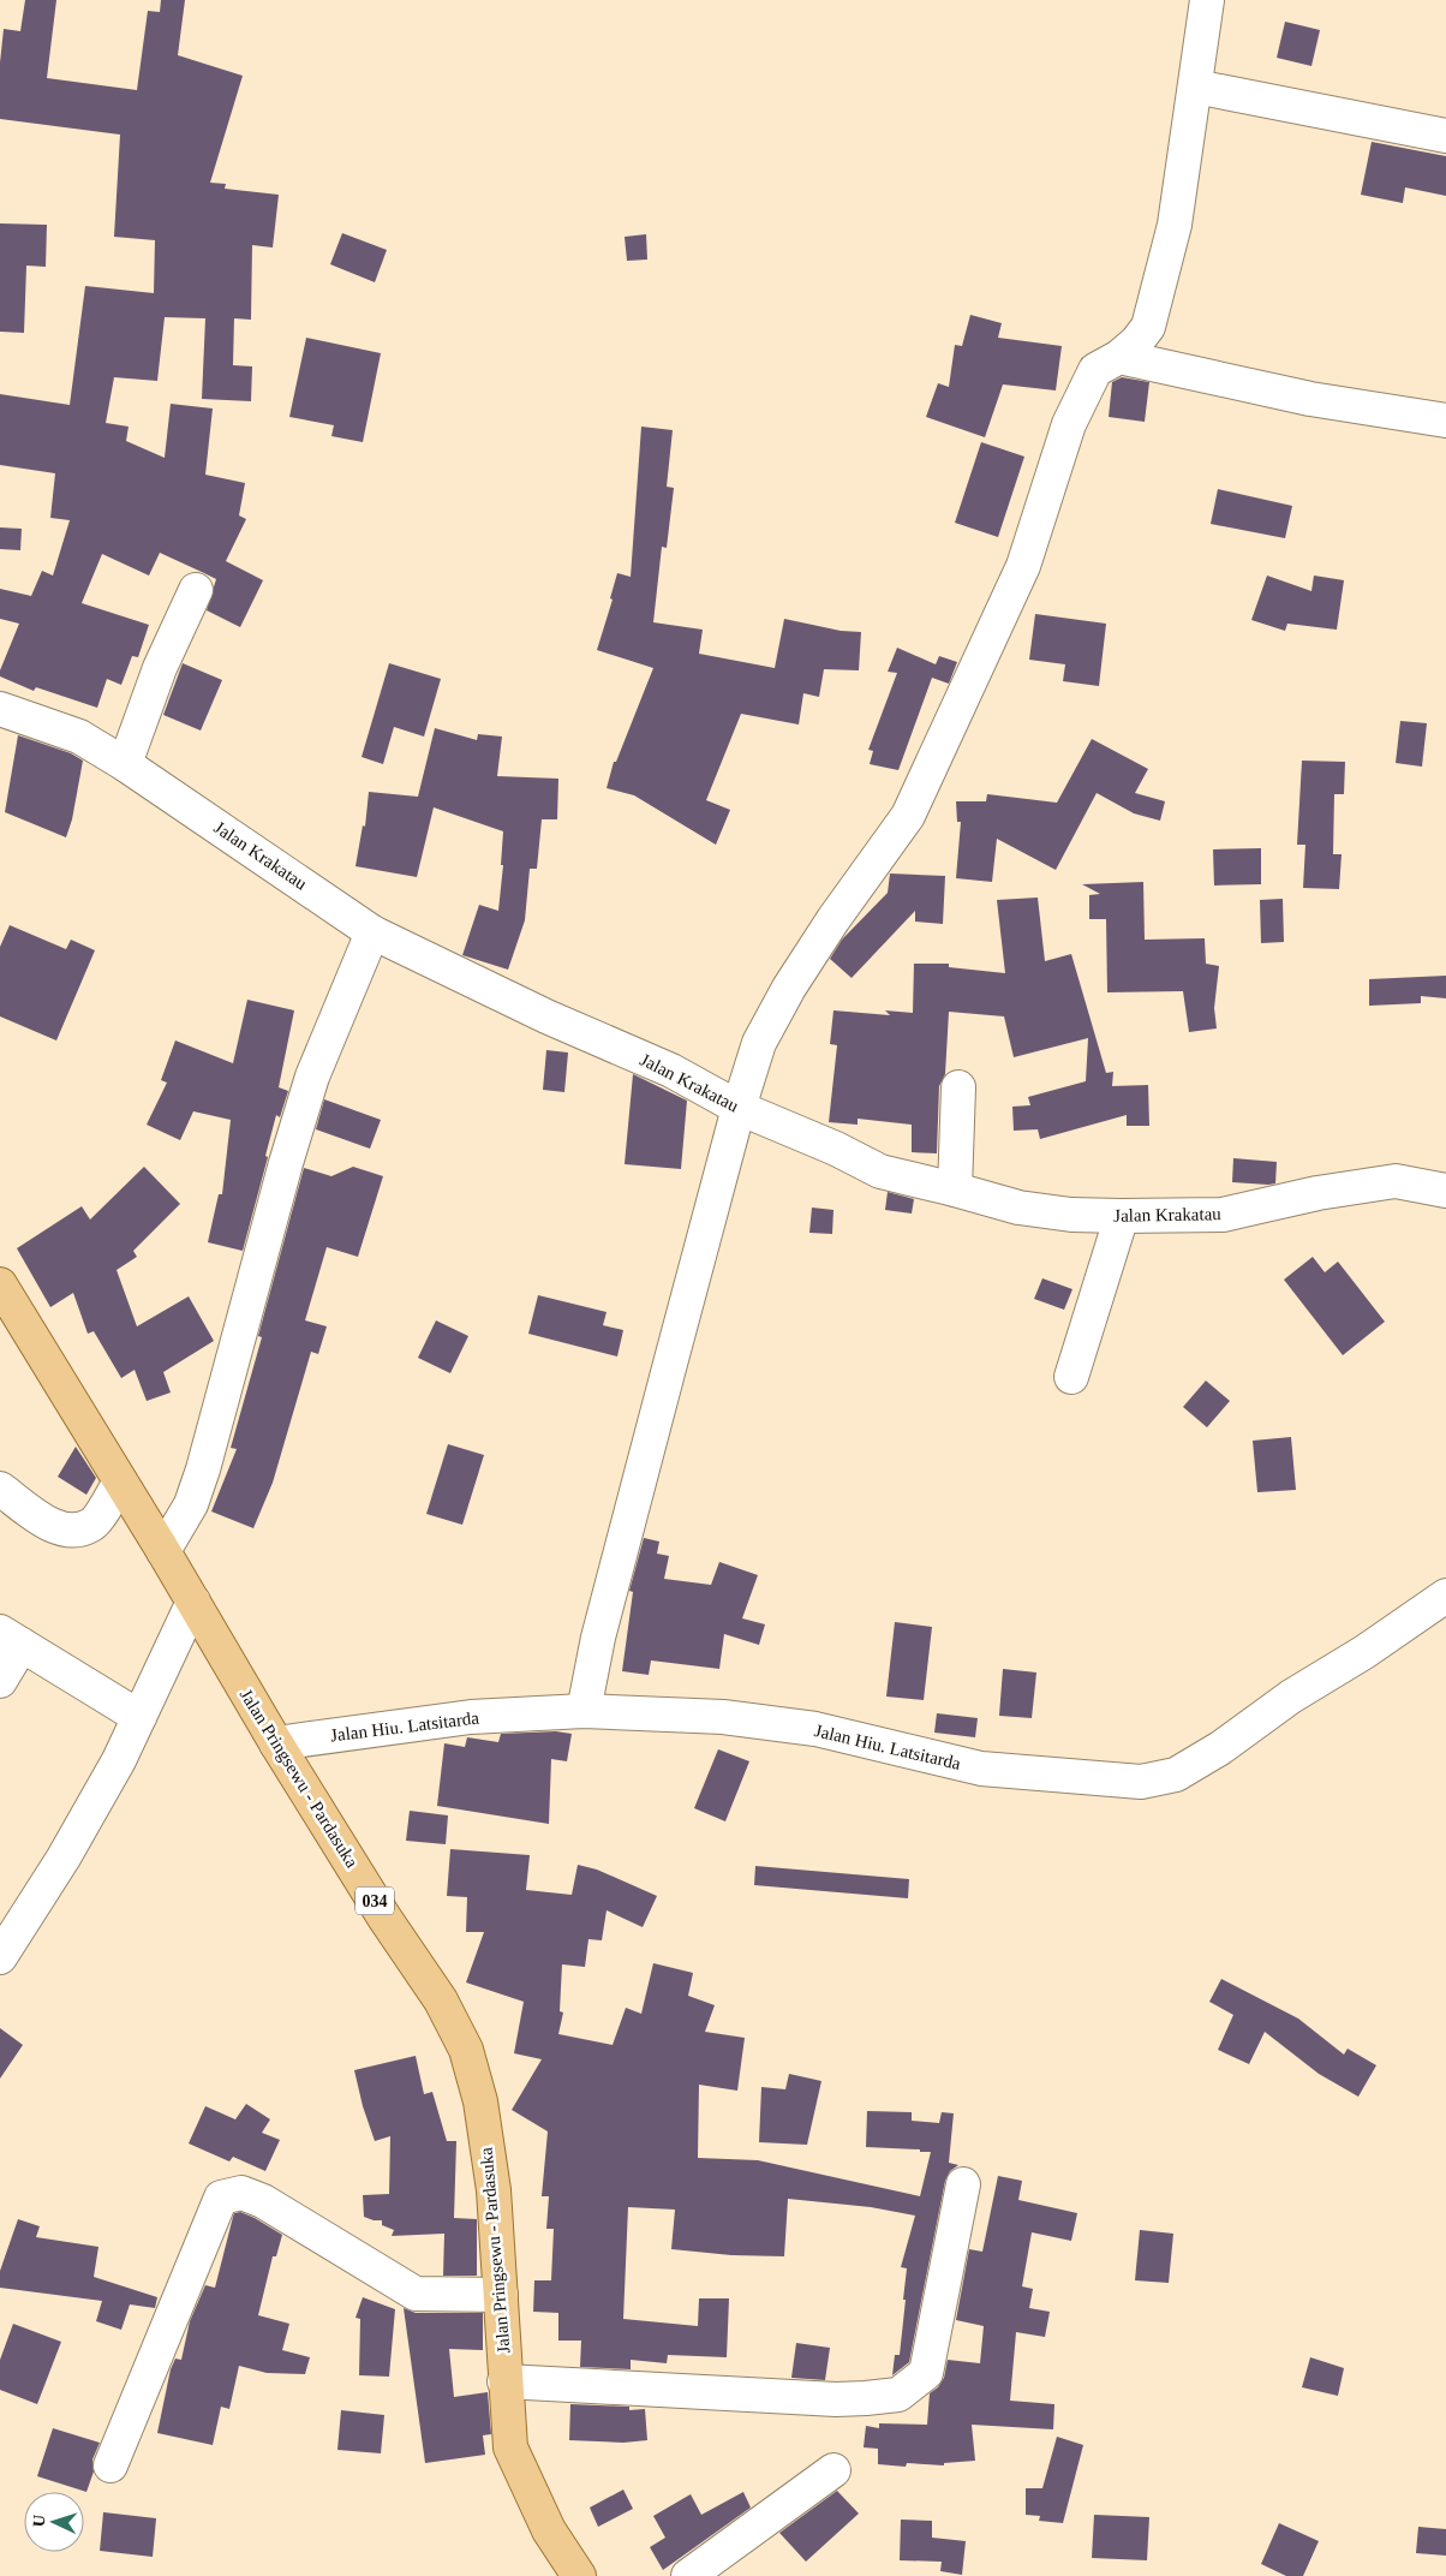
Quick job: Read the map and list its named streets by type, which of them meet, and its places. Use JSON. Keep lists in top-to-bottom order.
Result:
{
  "streets": {
    "main road": ["Jalan Pringsewu - Pardasuka", "034"],
    "street": ["Jalan Krakatau", "Jalan Hiu. Latsitarda"]
  },
  "crossings": [
    ["Jalan Hiu. Latsitarda", "Jalan Pringsewu - Pardasuka"]
  ],
  "north": "left"
}
